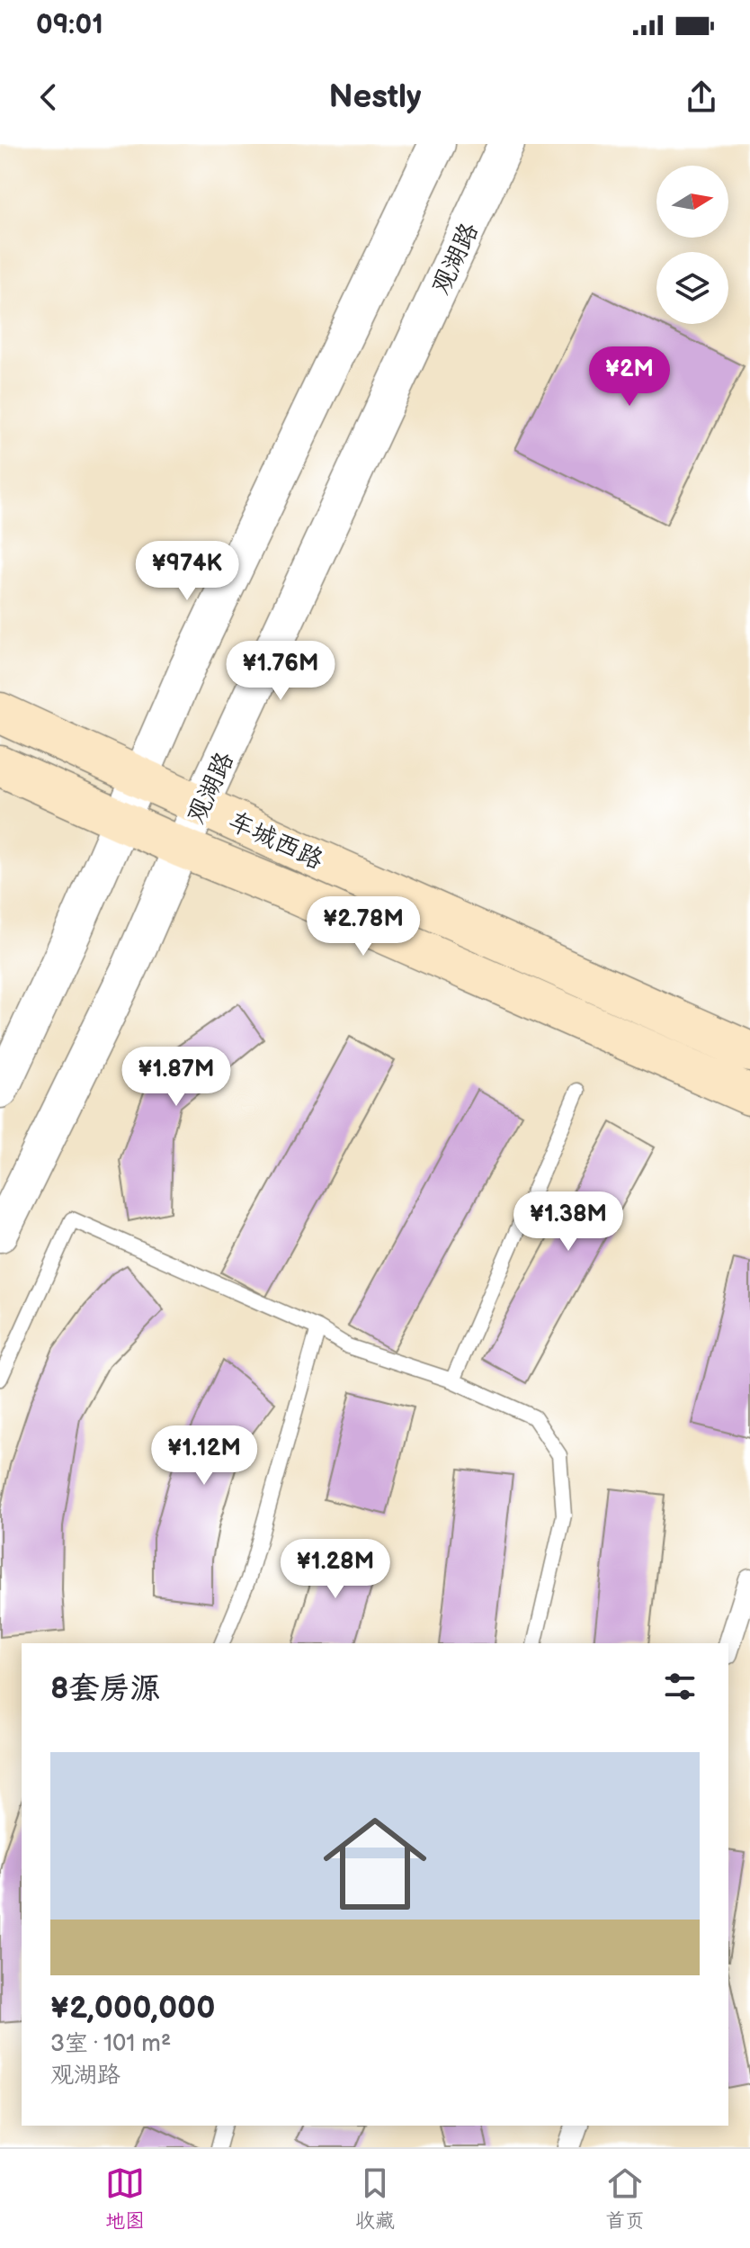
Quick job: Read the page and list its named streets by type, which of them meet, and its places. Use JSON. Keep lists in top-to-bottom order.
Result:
{
  "streets": {
    "main road": ["车城西路"],
    "street": ["观湖路"]
  },
  "crossings": [
    ["观湖路", "车城西路"]
  ],
  "north": "right",
  "page": {
    "status": "09:01",
    "header": "Nestly",
    "price": [
      "¥2M",
      "¥974K",
      "¥1.76M",
      "¥2.78M",
      "¥1.87M",
      "¥1.38M",
      "¥1.12M",
      "¥1.28M"
    ],
    "heading": "8套房源",
    "list": [
      {
        "name": "¥2,000,000",
        "note": "3室 · 101 m² · 观湖路"
      }
    ],
    "tabs": ["地图", "收藏", "首页"]
  }
}
